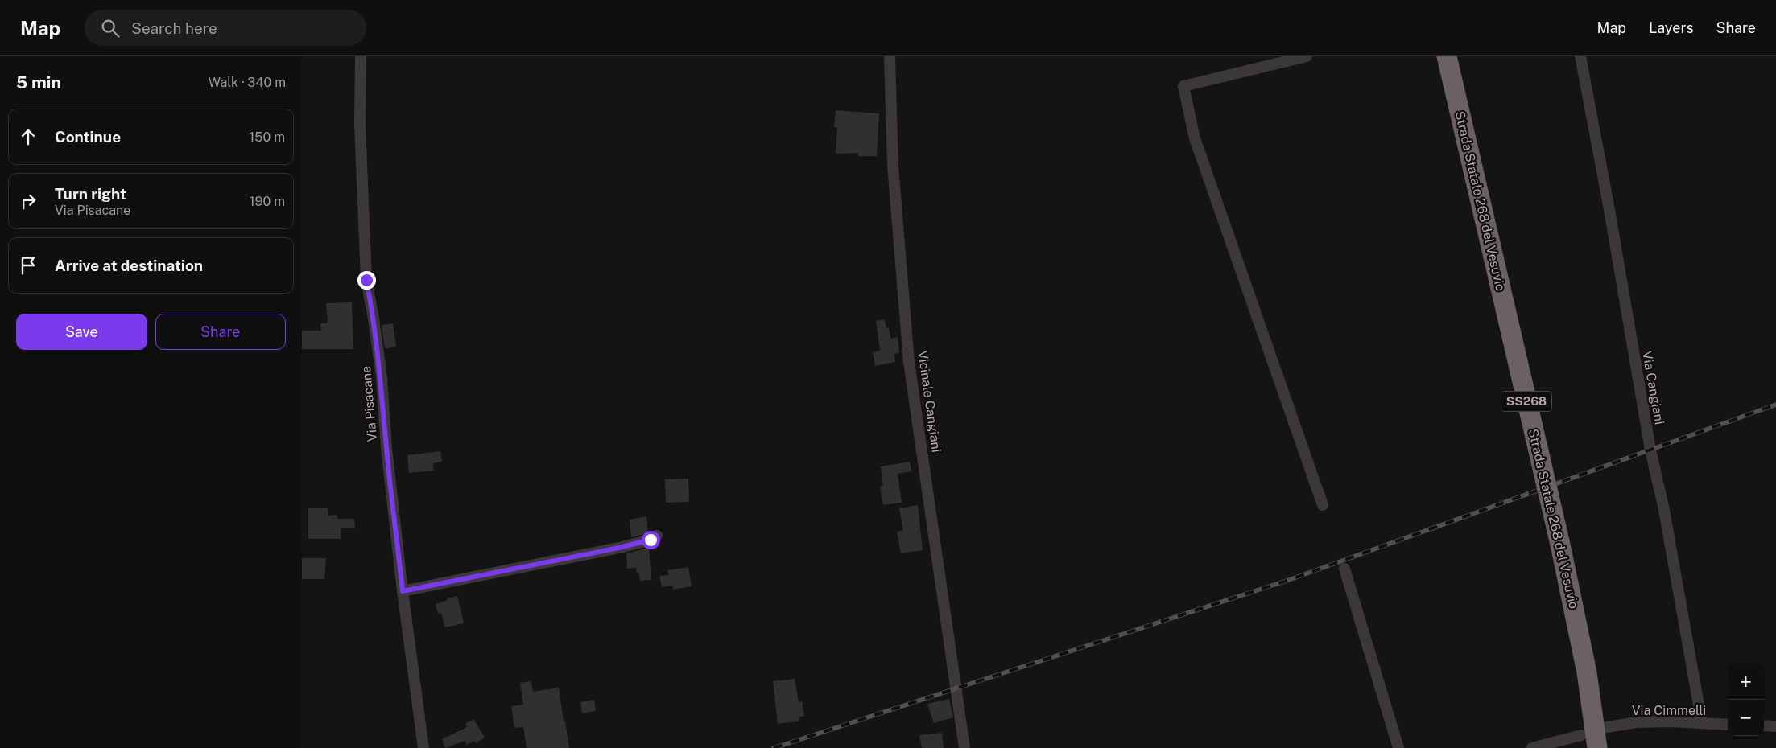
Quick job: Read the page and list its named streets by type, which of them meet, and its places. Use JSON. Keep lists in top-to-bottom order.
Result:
{
  "streets": {
    "highway": ["Strada Statale 268 del Vesuvio", "SS268"],
    "street": [
      "Via Cangiani",
      "Vicinale Cangiani",
      "Via Pisacane",
      "Via Cimmelli"
    ]
  },
  "crossings": [
    ["Via Cangiani", "Via Cimmelli"]
  ],
  "page": {
    "header": "Map",
    "search": "Search here",
    "nav": ["Map", "Layers", "Share"],
    "heading": ["5 min", "Walk · 340 m"],
    "list": [
      ["Continue", "150 m"],
      ["Turn right", "Via Pisacane", "190 m"],
      "Arrive at destination"
    ],
    "buttons": ["Save", "Share"],
    "map_buttons": ["+", "−"]
  }
}
